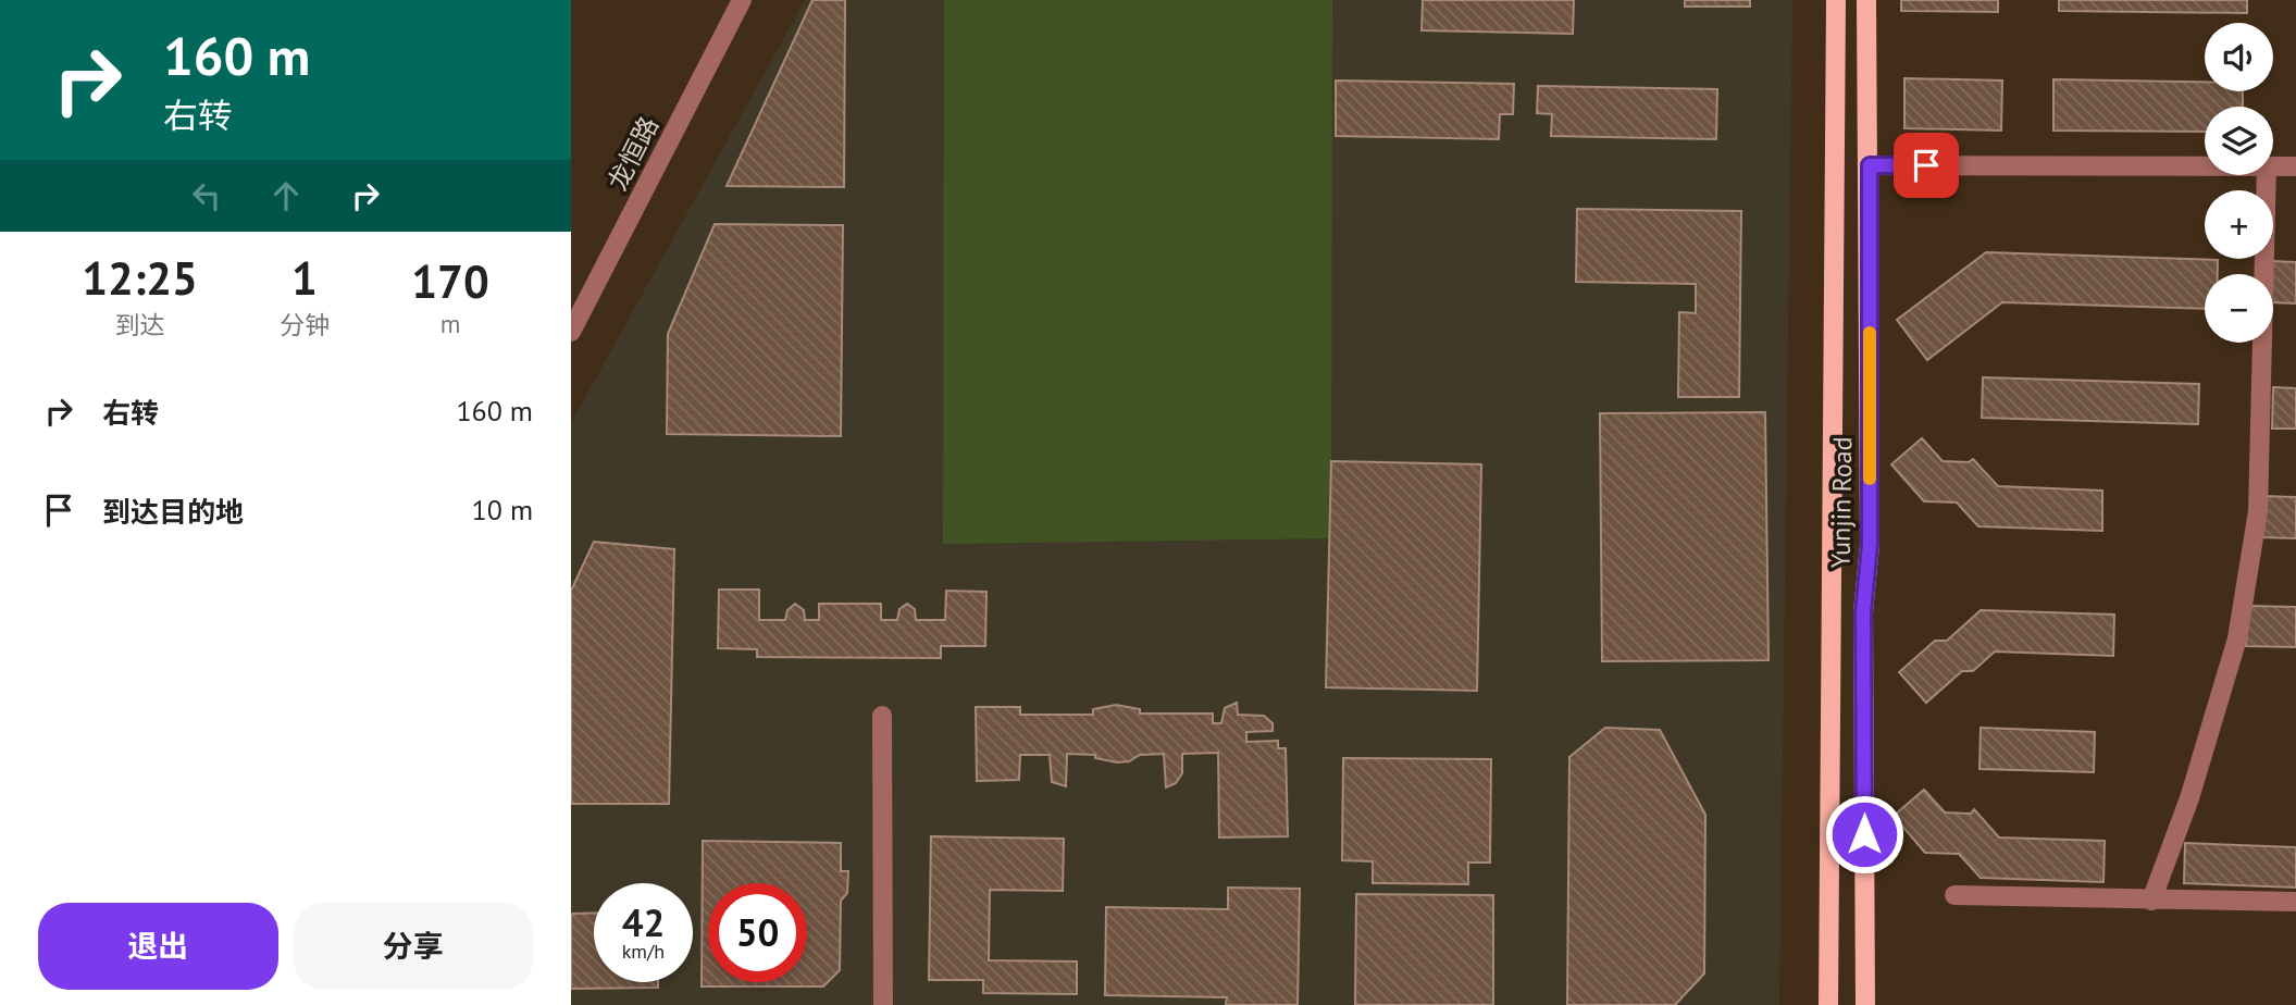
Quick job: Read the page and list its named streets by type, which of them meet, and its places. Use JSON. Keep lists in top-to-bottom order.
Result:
{
  "streets": {
    "main road": ["Yunjin Road"],
    "street": ["龙恒路"]
  },
  "page": {
    "turn": ["160 m", "右转"],
    "map_buttons": ["+", "−"],
    "eta": [
      "12:25",
      "到达",
      "1",
      "分钟",
      "170",
      "m"
    ],
    "list": [
      {
        "name": "右转",
        "value": "160 m"
      },
      {
        "name": "到达目的地",
        "value": "10 m"
      }
    ],
    "speed": "42 km/h",
    "limit": "50",
    "buttons": ["退出", "分享"]
  }
}
